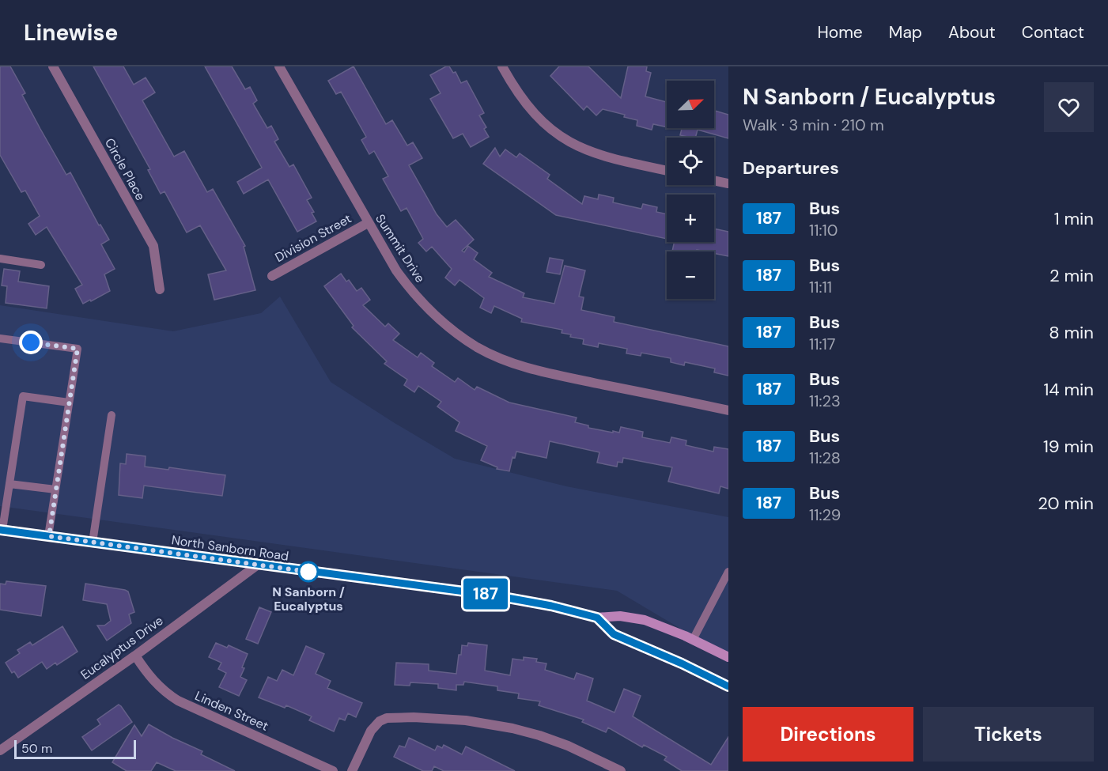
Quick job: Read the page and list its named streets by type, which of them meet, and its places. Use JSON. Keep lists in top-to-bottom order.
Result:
{
  "streets": {
    "main road": ["North Sanborn Road"],
    "street": [
      "Circle Place",
      "Division Street",
      "Summit Drive",
      "Eucalyptus Drive",
      "Linden Street"
    ]
  },
  "crossings": [
    ["Division Street", "Summit Drive"],
    ["North Sanborn Road", "Eucalyptus Drive"],
    ["Eucalyptus Drive", "Linden Street"]
  ],
  "places": ["N Sanborn / Eucalyptus"],
  "lines": ["bus line 187"],
  "scale_bar": "50 m",
  "north": "top right",
  "page": {
    "header": "Linewise",
    "nav": [
      "Home",
      "Map",
      "About",
      "Contact"
    ],
    "on_map": "187",
    "heading": [
      ["N Sanborn / Eucalyptus", "Walk · 3 min · 210 m"],
      "Departures"
    ],
    "map_buttons": ["+", "−"],
    "list": [
      {
        "mark": "187",
        "name": "Bus",
        "note": "11:10",
        "value": "1 min"
      },
      {
        "mark": "187",
        "name": "Bus",
        "note": "11:11",
        "value": "2 min"
      },
      {
        "mark": "187",
        "name": "Bus",
        "note": "11:17",
        "value": "8 min"
      },
      {
        "mark": "187",
        "name": "Bus",
        "note": "11:23",
        "value": "14 min"
      },
      {
        "mark": "187",
        "name": "Bus",
        "note": "11:28",
        "value": "19 min"
      },
      {
        "mark": "187",
        "name": "Bus",
        "note": "11:29",
        "value": "20 min"
      }
    ],
    "buttons": ["Directions", "Tickets"],
    "scale": "50 m"
  }
}
